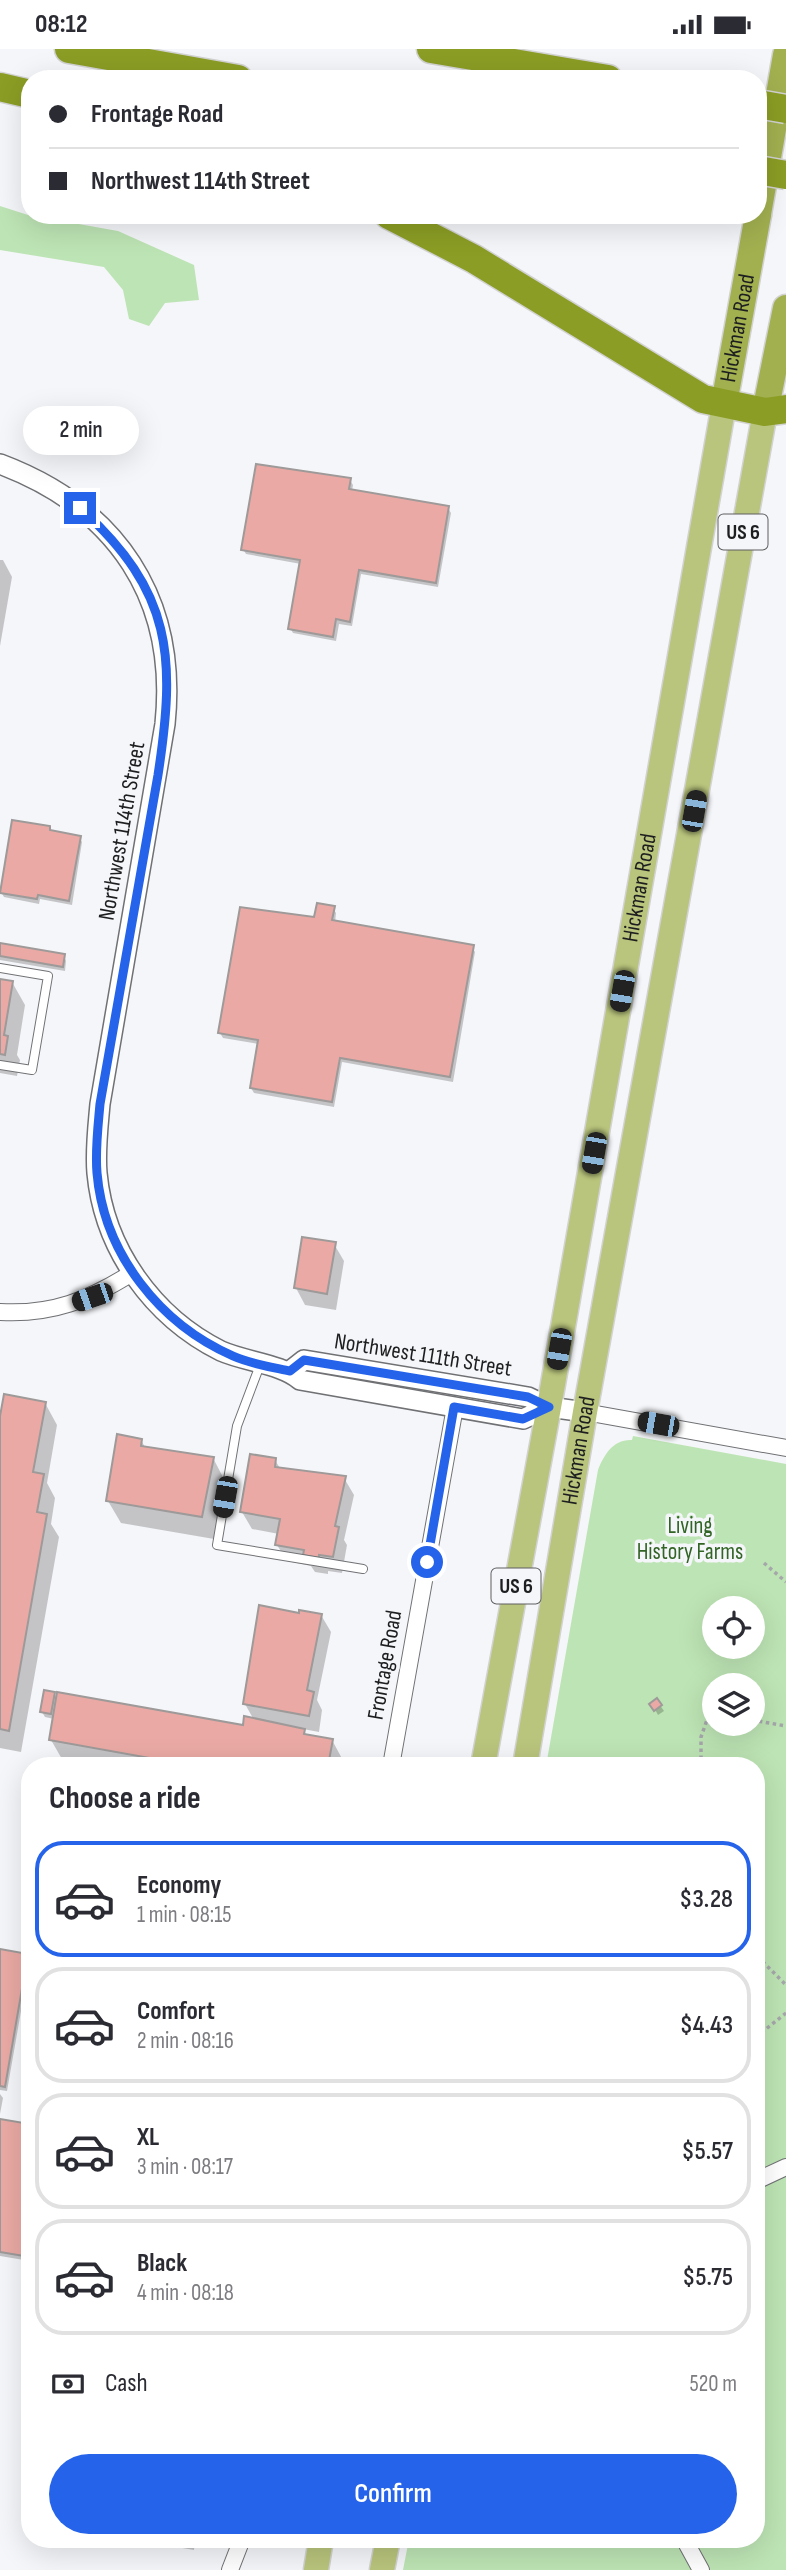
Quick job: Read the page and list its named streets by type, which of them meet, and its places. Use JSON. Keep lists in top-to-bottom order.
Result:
{
  "streets": {
    "highway": ["Hickman Road", "US 6"],
    "street": ["Northwest 114th Street", "Northwest 111th Street", "Frontage Road"]
  },
  "crossings": [
    ["Hickman Road", "Northwest 111th Street"],
    ["Northwest 114th Street", "Northwest 111th Street"],
    ["Northwest 111th Street", "Frontage Road"]
  ],
  "parks": ["Living History Farms"],
  "page": {
    "status": "08:12",
    "banner": ["Frontage Road", "Northwest 114th Street"],
    "bubble": "2 min",
    "heading": "Choose a ride",
    "list": [
      {
        "name": "Economy",
        "note": "1 min · 08:15",
        "value": "$3.28"
      },
      {
        "name": "Comfort",
        "note": "2 min · 08:16",
        "value": "$4.43"
      },
      {
        "name": "XL",
        "note": "3 min · 08:17",
        "value": "$5.57"
      },
      {
        "name": "Black",
        "note": "4 min · 08:18",
        "value": "$5.75"
      }
    ],
    "pay": ["Cash", "520 m"],
    "buttons": "Confirm"
  }
}
